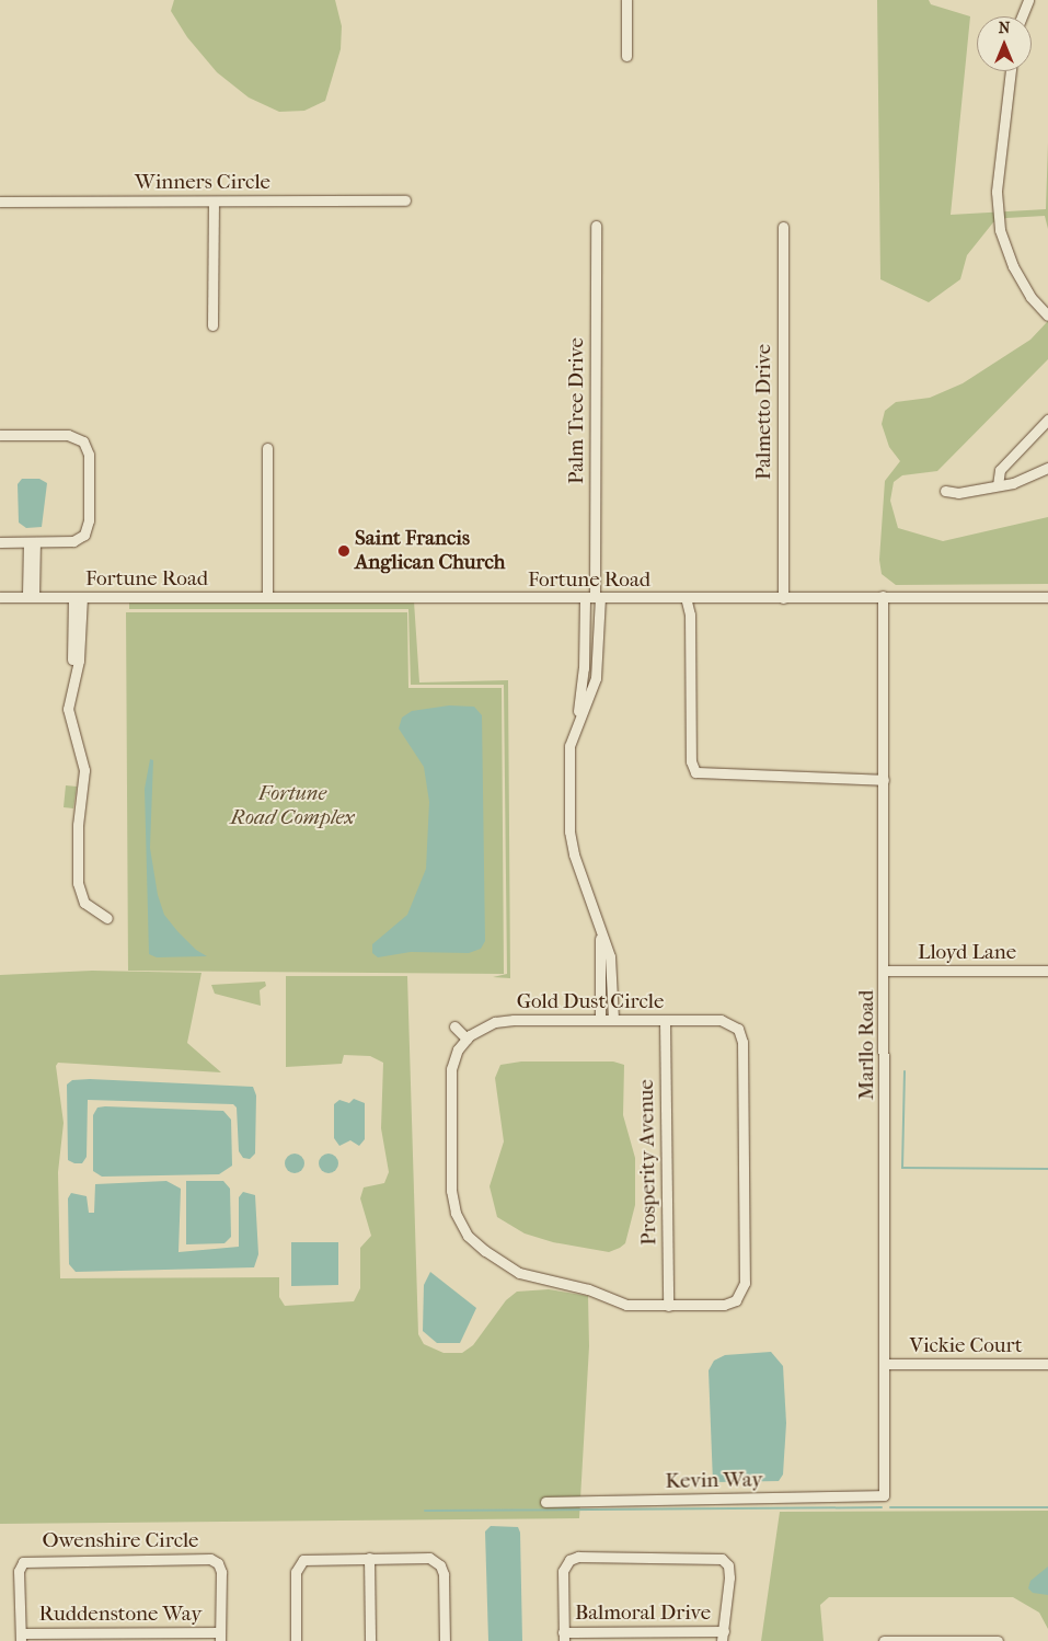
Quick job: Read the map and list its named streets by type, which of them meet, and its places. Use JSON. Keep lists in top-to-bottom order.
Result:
{
  "streets": {
    "street": [
      "Winners Circle",
      "Palm Tree Drive",
      "Palmetto Drive",
      "Fortune Road",
      "Lloyd Lane",
      "Gold Dust Circle",
      "Marllo Road",
      "Prosperity Avenue",
      "Vickie Court",
      "Kevin Way",
      "Owenshire Circle",
      "Balmoral Drive",
      "Ruddenstone Way"
    ]
  },
  "crossings": [
    ["Palm Tree Drive", "Fortune Road"],
    ["Palmetto Drive", "Fortune Road"],
    ["Fortune Road", "Marllo Road"],
    ["Lloyd Lane", "Marllo Road"],
    ["Gold Dust Circle", "Prosperity Avenue"],
    ["Marllo Road", "Vickie Court"],
    ["Marllo Road", "Kevin Way"],
    ["Owenshire Circle", "Ruddenstone Way"]
  ],
  "parks": ["Fortune Road Complex"],
  "places": ["Saint Francis Anglican Church"],
  "north": "top"
}
